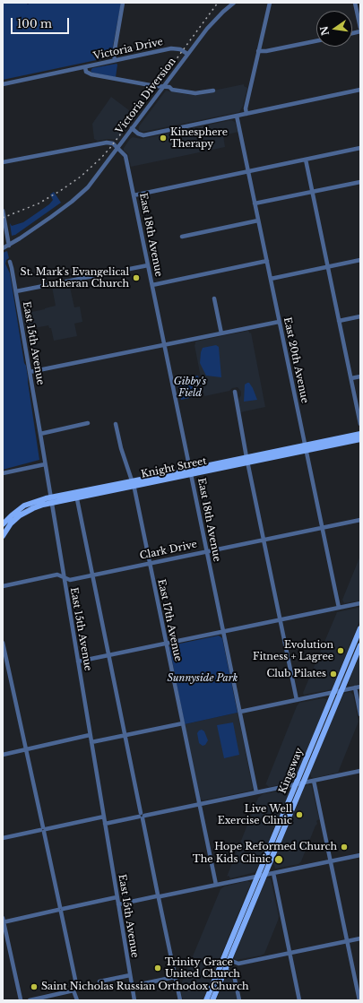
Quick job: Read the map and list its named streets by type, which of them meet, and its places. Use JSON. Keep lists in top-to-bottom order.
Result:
{
  "streets": {
    "main road": ["Knight Street", "Kingsway"],
    "street": [
      "Victoria Drive",
      "Victoria Diversion",
      "East 18th Avenue",
      "East 15th Avenue",
      "East 20th Avenue",
      "Clark Drive",
      "East 17th Avenue"
    ]
  },
  "crossings": [
    ["Victoria Drive", "Victoria Diversion"],
    ["Victoria Diversion", "East 18th Avenue"],
    ["East 18th Avenue", "Knight Street"],
    ["East 18th Avenue", "Clark Drive"],
    ["East 15th Avenue", "Knight Street"],
    ["East 15th Avenue", "Clark Drive"],
    ["East 20th Avenue", "Knight Street"],
    ["East 20th Avenue", "Clark Drive"],
    ["Knight Street", "East 17th Avenue"],
    ["Clark Drive", "East 17th Avenue"]
  ],
  "parks": ["Gibby's Field", "Sunnyside Park"],
  "places": [
    "Kinesphere Therapy",
    "St. Mark's Evangelical Lutheran Church",
    "Evolution Fitness + Lagree",
    "Club Pilates",
    "Live Well Exercise Clinic",
    "Hope Reformed Church",
    "The Kids Clinic",
    "Trinity Grace United Church",
    "Saint Nicholas Russian Orthodox Church"
  ],
  "scale_bar": "100 m",
  "north": "left"
}
